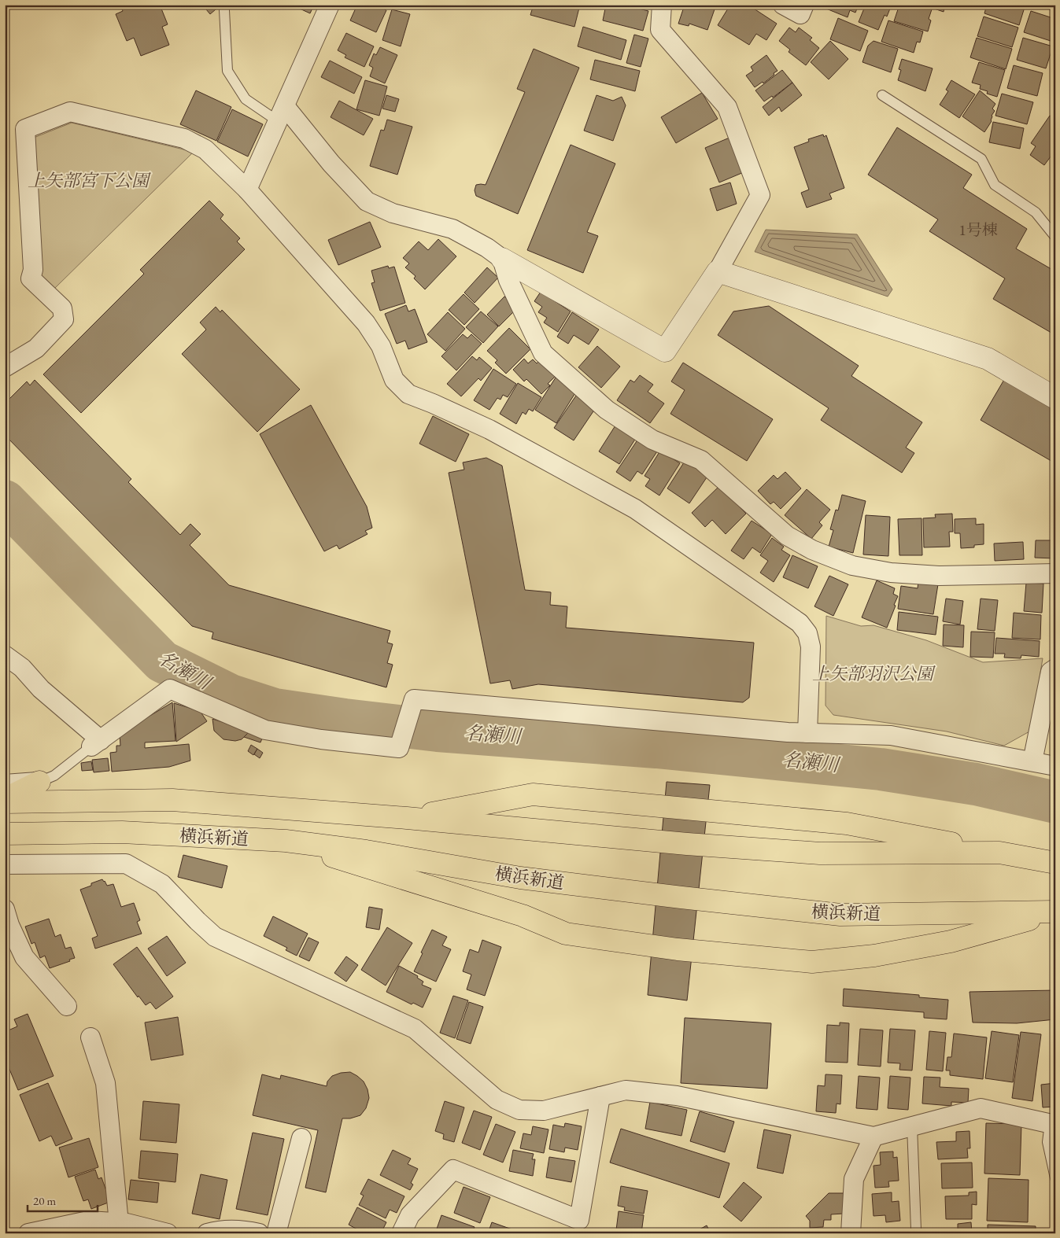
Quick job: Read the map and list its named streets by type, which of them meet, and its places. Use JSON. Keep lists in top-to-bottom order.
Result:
{
  "streets": {
    "highway": ["横浜新道"]
  },
  "water": ["名瀬川"],
  "parks": ["上矢部宮下公園", "上矢部羽沢公園"],
  "house_numbers": ["1号棟"],
  "scale_bar": "20 m"
}
